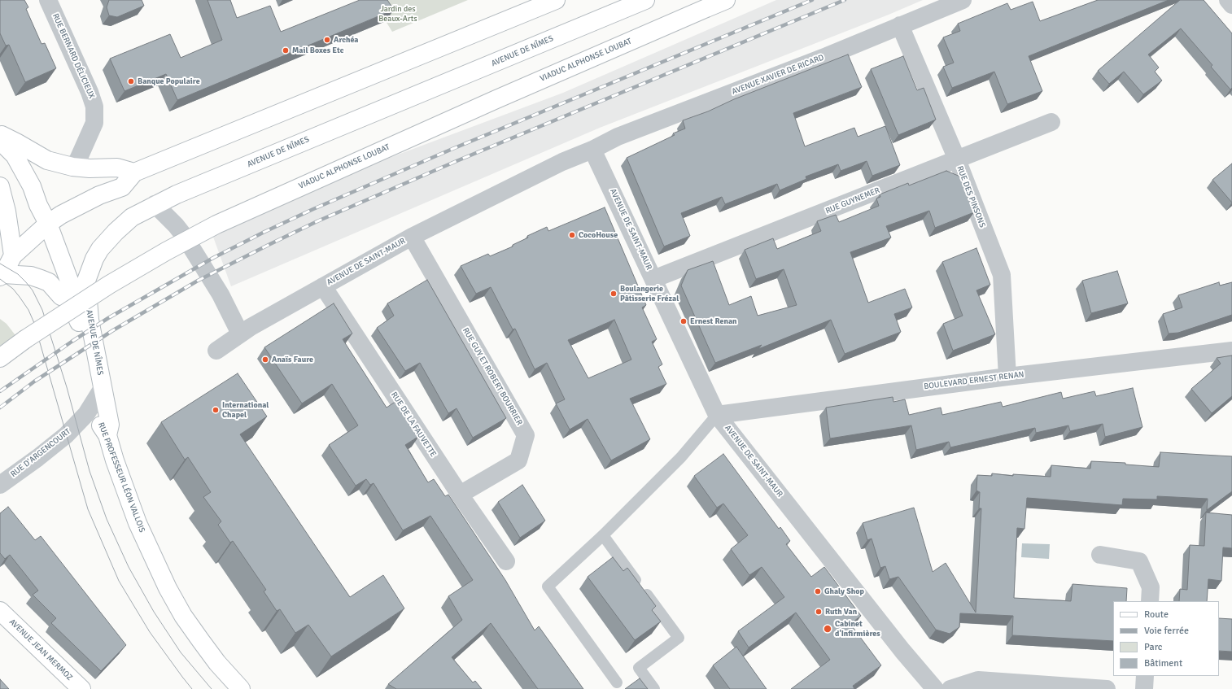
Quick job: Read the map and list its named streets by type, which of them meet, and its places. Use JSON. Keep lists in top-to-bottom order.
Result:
{
  "streets": {
    "main road": [
      "AVENUE DE NÎMES",
      "VIADUC ALPHONSE LOUBAT",
      "RUE PROFESSEUR LÉON VALLOIS",
      "AVENUE JEAN MERMOZ"
    ],
    "street": [
      "RUE BERNARD DÉLICIEUX",
      "AVENUE XAVIER DE RICARD",
      "RUE DES PINSONS",
      "RUE GUYNEMER",
      "AVENUE DE SAINT-MAUR",
      "RUE GUY ET ROBERT BOURRIER",
      "BOULEVARD ERNEST RENAN",
      "RUE DE LA FAUVETTE",
      "RUE D'ARGENCOURT"
    ]
  },
  "crossings": [
    ["AVENUE DE NÎMES", "RUE D'ARGENCOURT"],
    ["AVENUE DE NÎMES", "RUE PROFESSEUR LÉON VALLOIS"],
    ["AVENUE XAVIER DE RICARD", "RUE DES PINSONS"],
    ["AVENUE XAVIER DE RICARD", "AVENUE DE SAINT-MAUR"],
    ["RUE DES PINSONS", "RUE GUYNEMER"],
    ["RUE DES PINSONS", "BOULEVARD ERNEST RENAN"],
    ["RUE GUYNEMER", "AVENUE DE SAINT-MAUR"],
    ["AVENUE DE SAINT-MAUR", "RUE GUY ET ROBERT BOURRIER"],
    ["AVENUE DE SAINT-MAUR", "BOULEVARD ERNEST RENAN"],
    ["AVENUE DE SAINT-MAUR", "RUE DE LA FAUVETTE"],
    ["RUE GUY ET ROBERT BOURRIER", "RUE DE LA FAUVETTE"]
  ],
  "parks": ["Jardin des Beaux-Arts"],
  "places": [
    "Archéa",
    "Mail Boxes Etc",
    "Banque Populaire",
    "CocoHouse",
    "Boulangerie Pâtisserie Frézal",
    "Ernest Renan",
    "Anaïs Faure",
    "International Chapel",
    "Ghaly Shop",
    "Ruth Van",
    "Cabinet d'Infirmières"
  ],
  "legend": [
    "Route",
    "Voie ferrée",
    "Parc",
    "Bâtiment"
  ]
}
